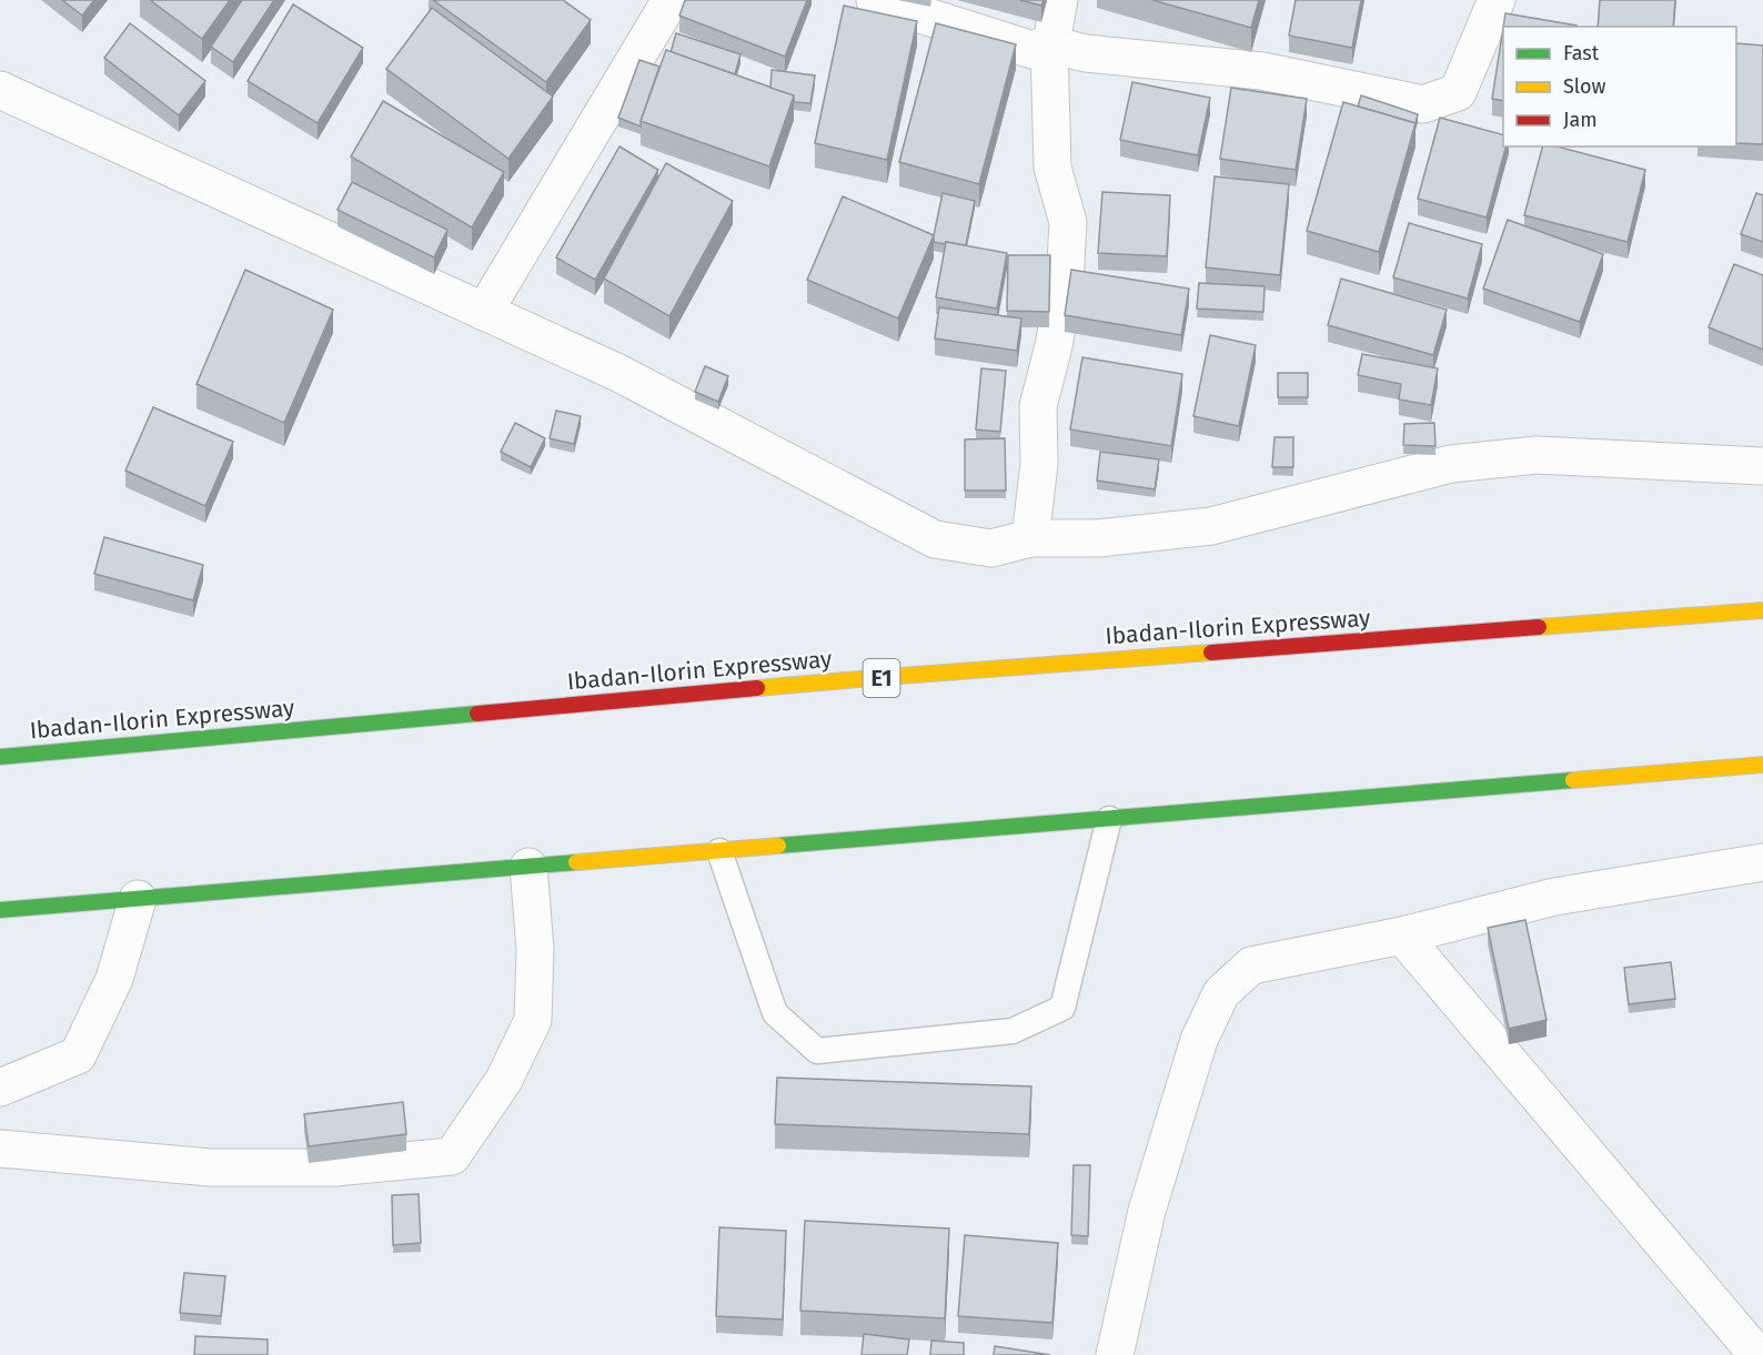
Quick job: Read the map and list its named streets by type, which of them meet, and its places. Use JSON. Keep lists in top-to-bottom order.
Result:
{
  "streets": {
    "highway": ["Ibadan-Ilorin Expressway", "E1"]
  },
  "legend": ["Fast", "Slow", "Jam"]
}
